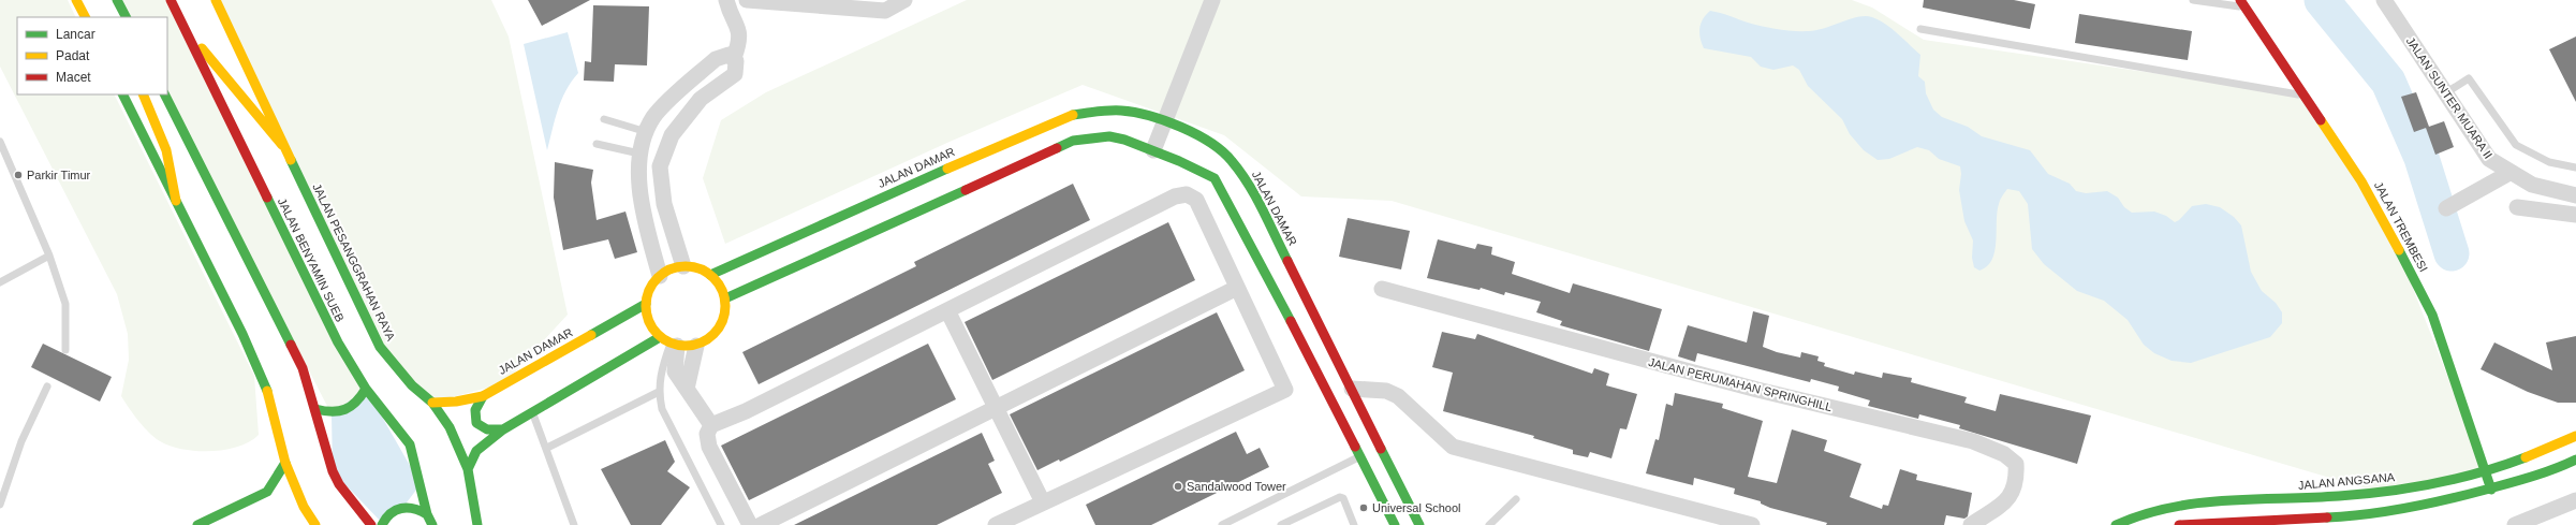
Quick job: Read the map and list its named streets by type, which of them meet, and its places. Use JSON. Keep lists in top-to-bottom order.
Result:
{
  "streets": {
    "street": [
      "JALAN SUNTER MUARA II",
      "JALAN DAMAR",
      "JALAN TREMBESI",
      "JALAN BENYAMIN SUEB",
      "JALAN PESANGGRAHAN RAYA",
      "JALAN PERUMAHAN SPRINGHILL",
      "JALAN ANGSANA"
    ]
  },
  "crossings": [
    ["JALAN DAMAR", "JALAN PESANGGRAHAN RAYA"],
    ["JALAN TREMBESI", "JALAN ANGSANA"]
  ],
  "places": ["Parkir Timur", "Sandalwood Tower", "Universal School"],
  "legend": ["Lancar", "Padat", "Macet"]
}
